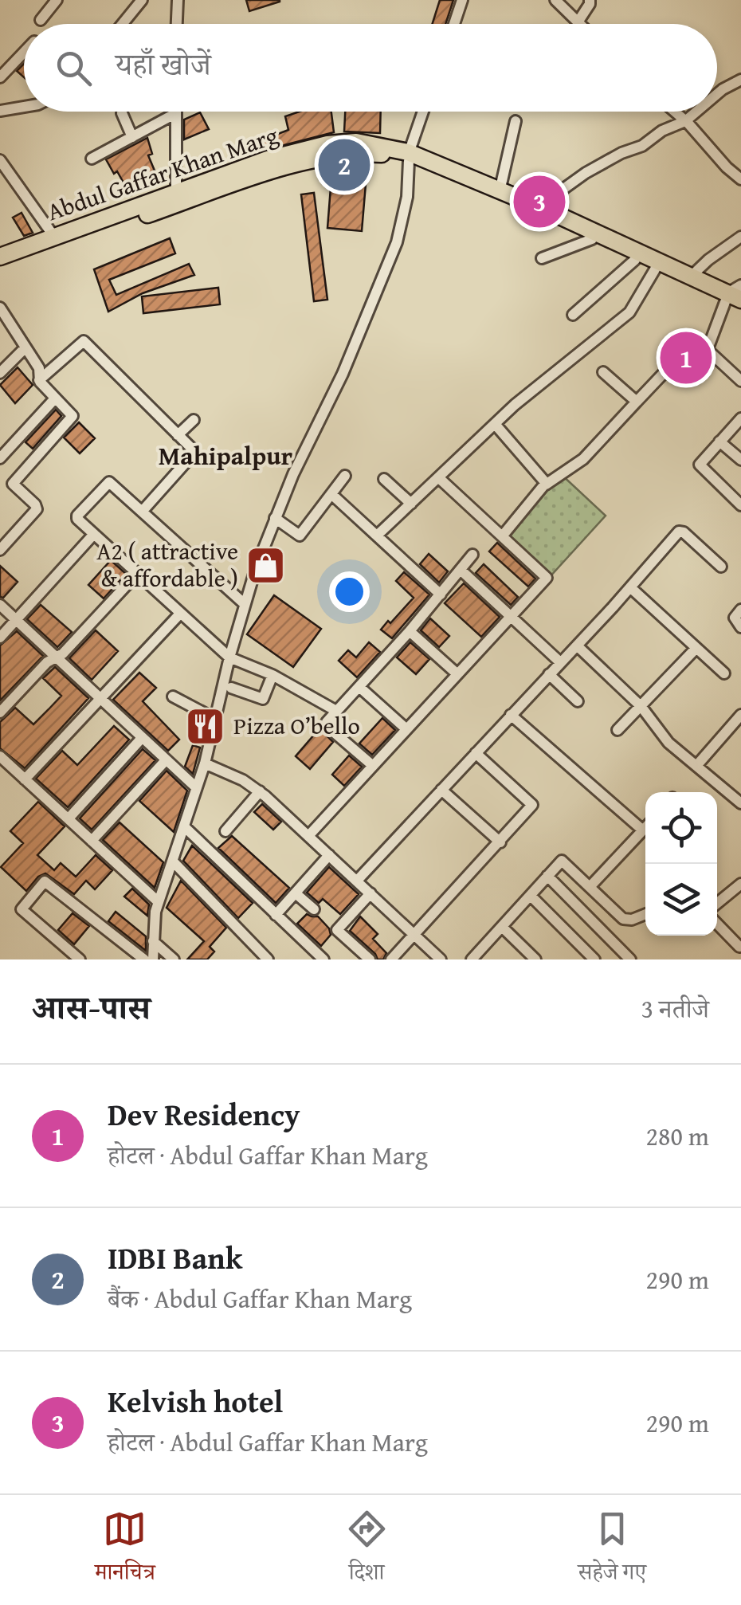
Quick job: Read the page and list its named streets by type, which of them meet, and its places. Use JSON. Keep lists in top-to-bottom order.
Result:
{
  "streets": {
    "main road": ["Abdul Gaffar Khan Marg"]
  },
  "districts": ["Mahipalpur"],
  "places": {
    "shop": ["A2 ( attractive & affordable )"],
    "restaurant": ["Pizza O’bello"]
  },
  "page": {
    "search": "यहाँ खोजें",
    "pins": ["2", "3", "1"],
    "heading": ["आस-पास", "3 नतीजे"],
    "list": [
      {
        "mark": "1",
        "name": "Dev Residency",
        "note": "होटल · Abdul Gaffar Khan Marg",
        "value": "280 m"
      },
      {
        "mark": "2",
        "name": "IDBI Bank",
        "note": "बैंक · Abdul Gaffar Khan Marg",
        "value": "290 m"
      },
      {
        "mark": "3",
        "name": "Kelvish hotel",
        "note": "होटल · Abdul Gaffar Khan Marg",
        "value": "290 m"
      }
    ],
    "nav": ["मानचित्र", "दिशा", "सहेजे गए"]
  }
}
